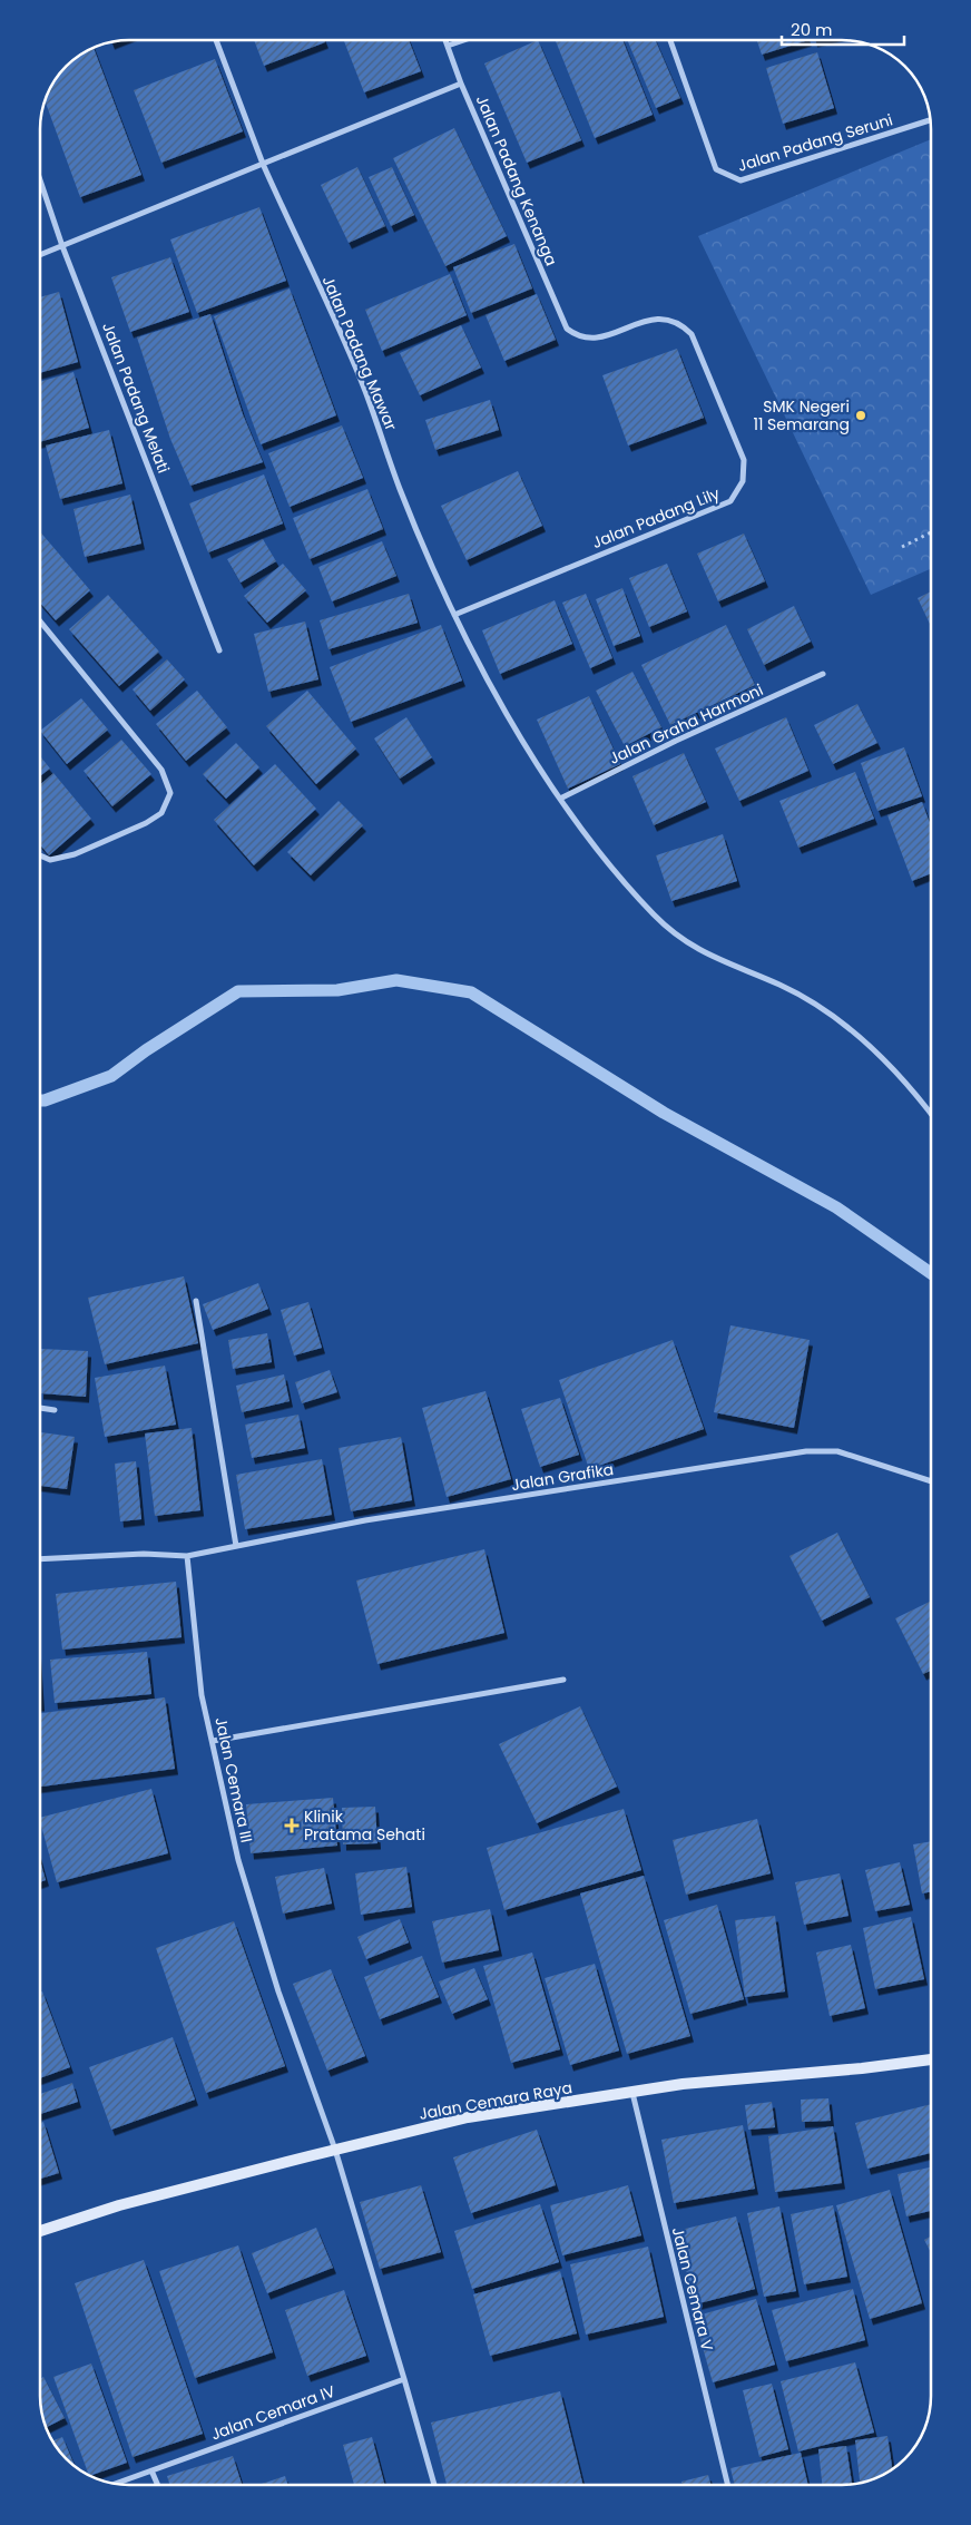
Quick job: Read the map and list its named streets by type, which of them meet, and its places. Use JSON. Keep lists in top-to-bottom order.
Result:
{
  "streets": {
    "main road": ["Jalan Cemara Raya"],
    "street": [
      "Jalan Padang Seruni",
      "Jalan Padang Kenanga",
      "Jalan Padang Mawar",
      "Jalan Padang Melati",
      "Jalan Padang Lily",
      "Jalan Graha Harmoni",
      "Jalan Grafika",
      "Jalan Cemara III",
      "Jalan Cemara V",
      "Jalan Cemara IV"
    ]
  },
  "crossings": [
    ["Jalan Padang Kenanga", "Jalan Padang Mawar"],
    ["Jalan Padang Kenanga", "Jalan Padang Lily"],
    ["Jalan Padang Mawar", "Jalan Padang Lily"],
    ["Jalan Grafika", "Jalan Cemara III"],
    ["Jalan Cemara III", "Jalan Cemara Raya"],
    ["Jalan Cemara Raya", "Jalan Cemara V"]
  ],
  "places": {
    "other": ["SMK Negeri 11 Semarang"],
    "health": ["Klinik Pratama Sehati"]
  },
  "scale_bar": "20 m"
}
